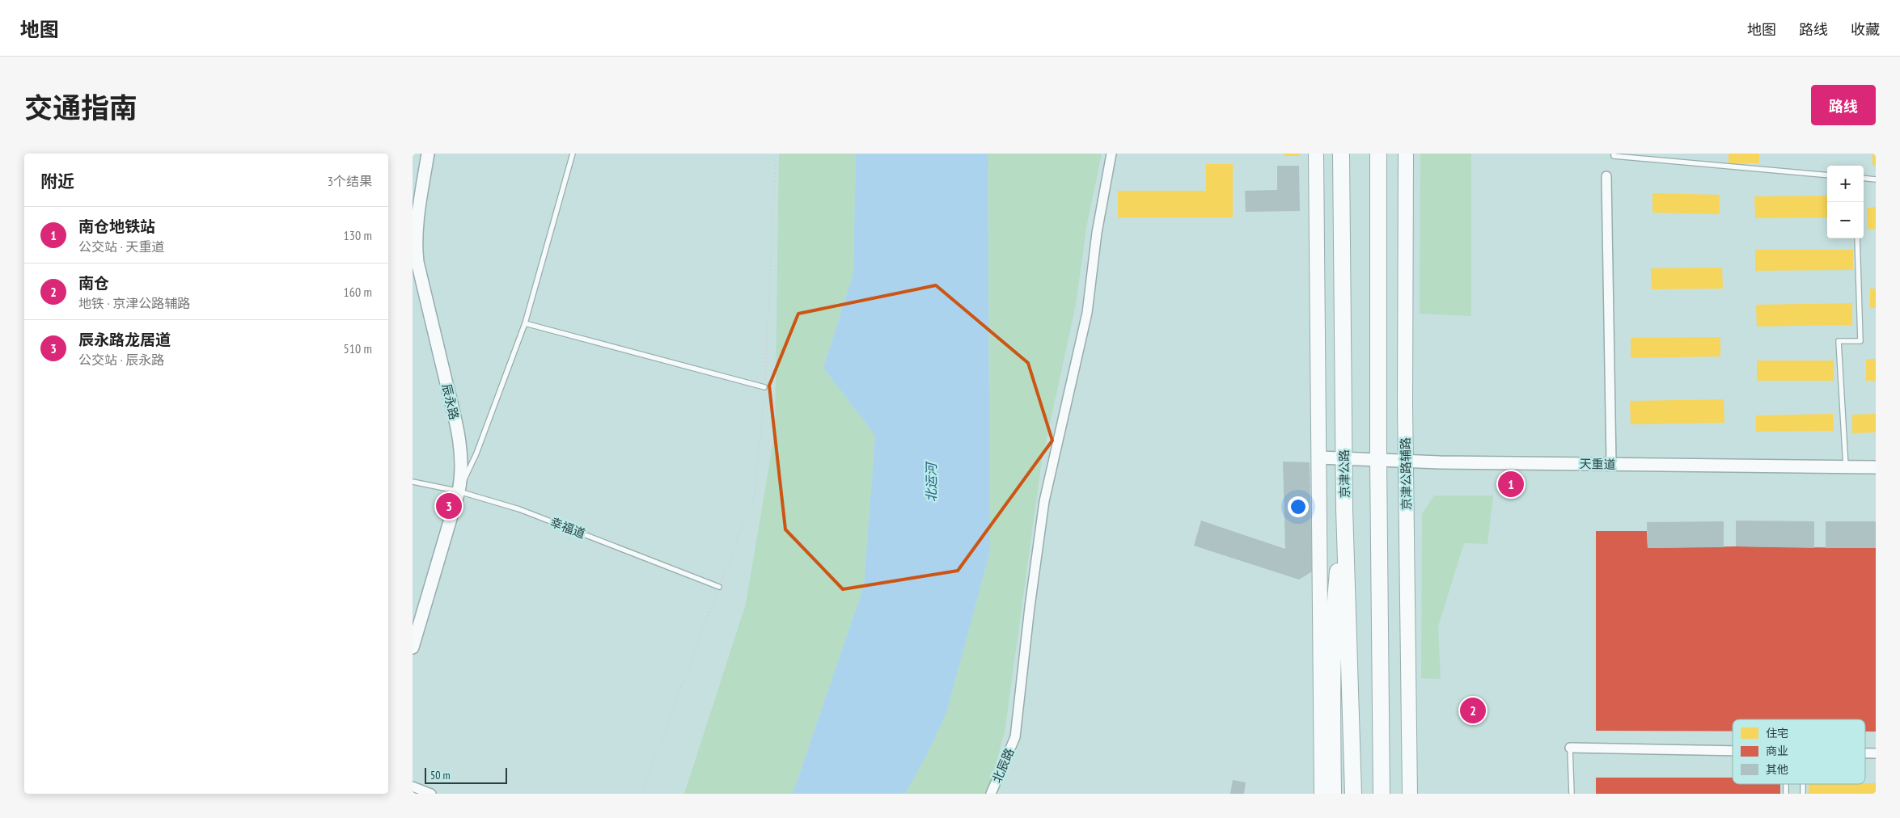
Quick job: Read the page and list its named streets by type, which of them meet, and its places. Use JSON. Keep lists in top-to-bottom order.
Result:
{
  "streets": {
    "highway": ["京津公路"],
    "main road": ["辰永路", "天重道", "京津公路辅路"],
    "street": ["北辰路"],
    "lane": ["幸福道"]
  },
  "crossings": [
    ["辰永路", "幸福道"],
    ["天重道", "京津公路"],
    ["天重道", "京津公路辅路"]
  ],
  "water": ["北运河"],
  "legend": ["住宅", "商业", "其他"],
  "scale_bar": "50 m",
  "page": {
    "header": "地图",
    "nav": ["地图", "路线", "收藏"],
    "title": "交通指南",
    "buttons": "路线",
    "heading": ["附近", "3个结果"],
    "map_buttons": ["+", "−"],
    "list": [
      {
        "mark": "1",
        "name": "南仓地铁站",
        "note": "公交站 · 天重道",
        "value": "130 m"
      },
      {
        "mark": "2",
        "name": "南仓",
        "note": "地铁 · 京津公路辅路",
        "value": "160 m"
      },
      {
        "mark": "3",
        "name": "辰永路龙居道",
        "note": "公交站 · 辰永路",
        "value": "510 m"
      }
    ],
    "pins": ["1", "3", "2"],
    "scale": "50 m"
  }
}
